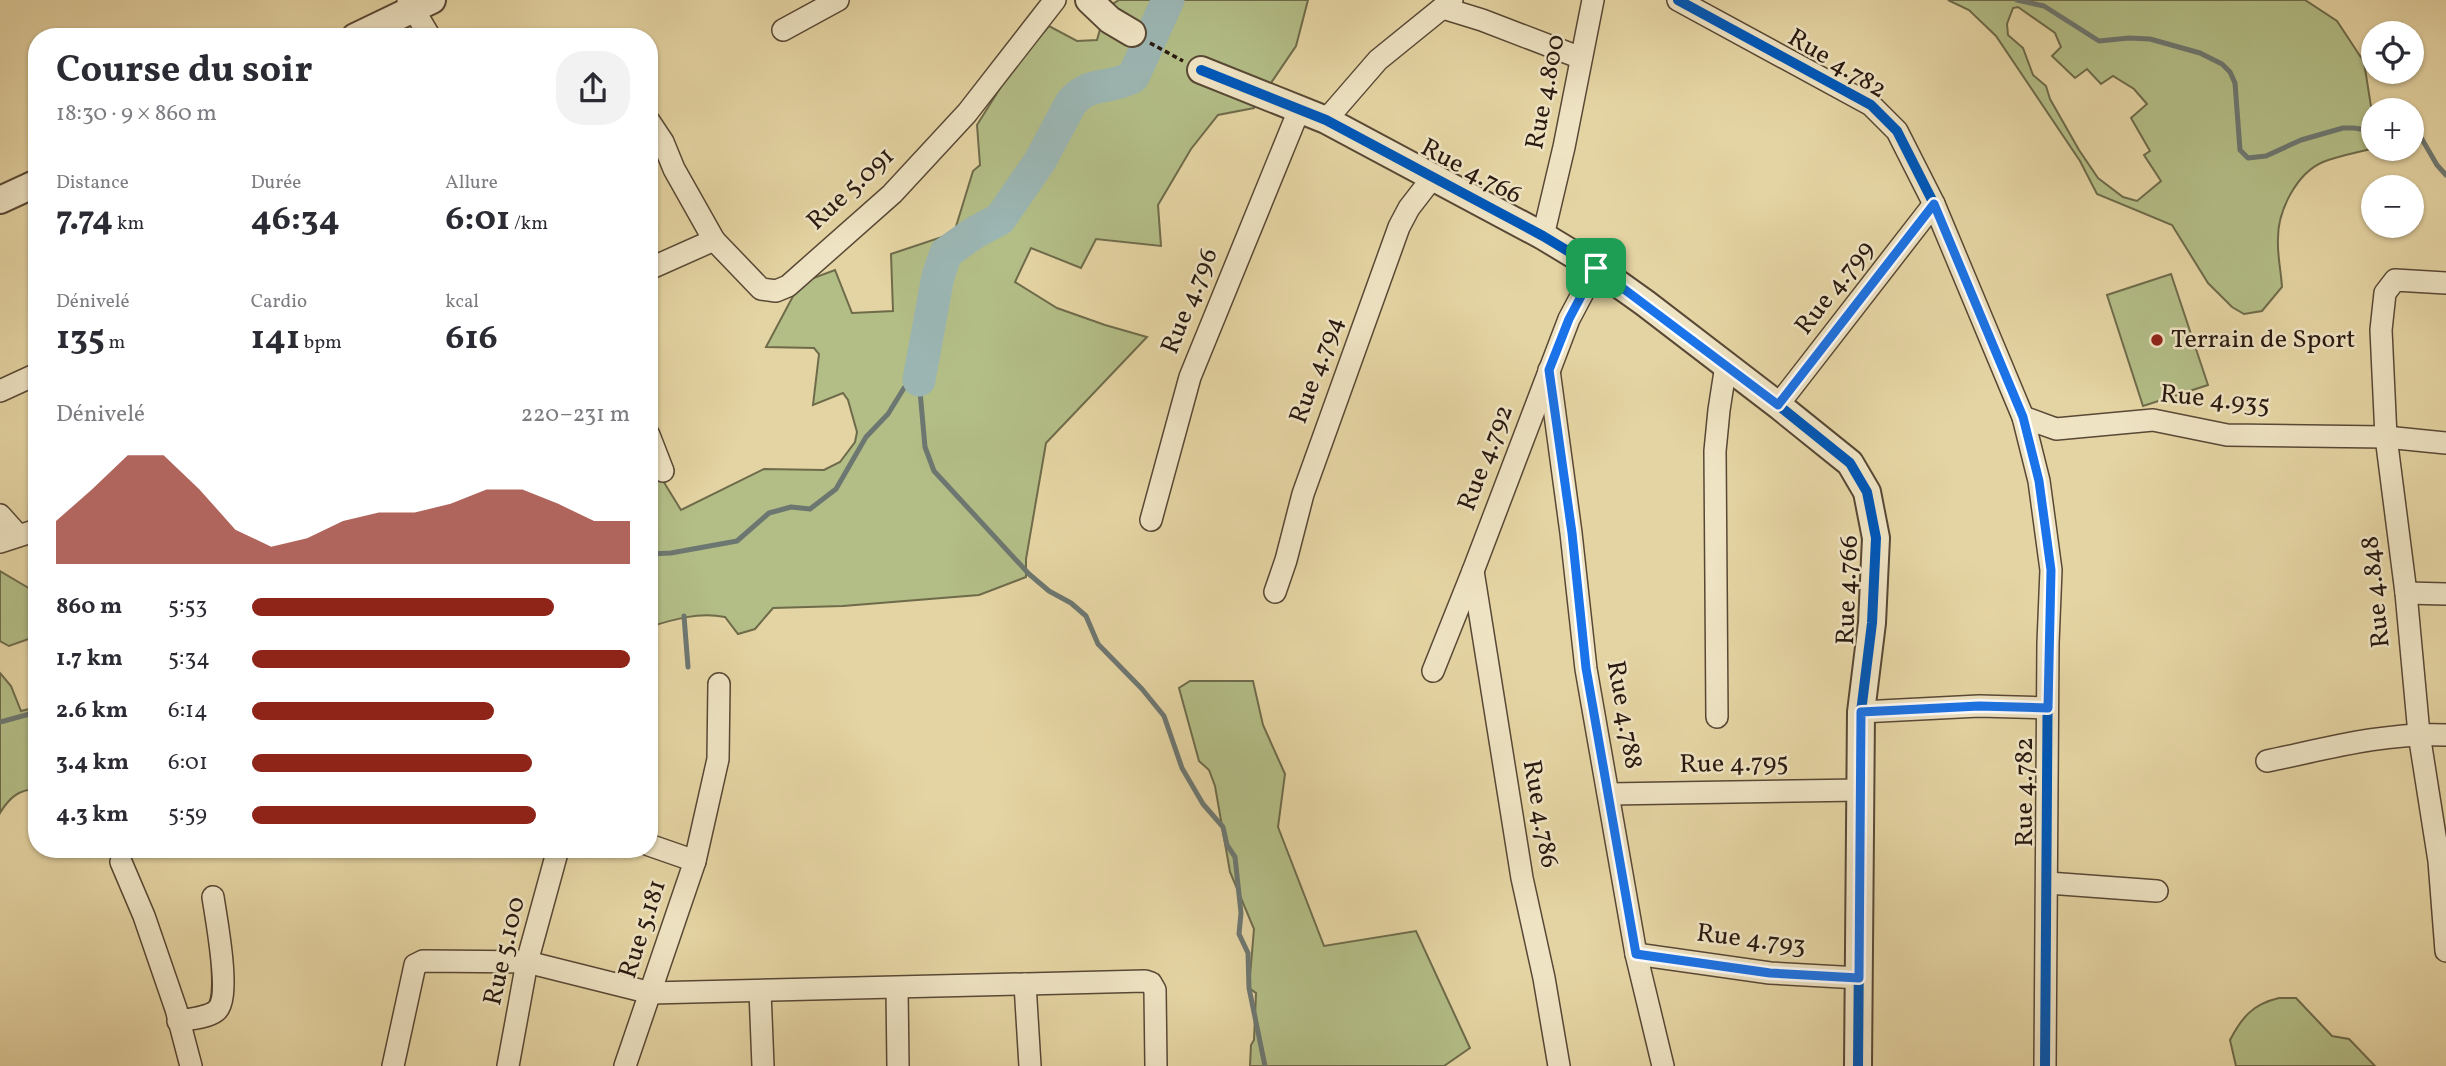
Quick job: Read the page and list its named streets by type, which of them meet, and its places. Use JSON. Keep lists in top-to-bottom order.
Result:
{
  "streets": {
    "street": [
      "Rue 4.782",
      "Rue 4.800",
      "Rue 4.766",
      "Rue 5.091",
      "Rue 4.799",
      "Rue 4.796",
      "Rue 4.794",
      "Rue 4.935",
      "Rue 4.792",
      "Rue 4.848",
      "Rue 4.788",
      "Rue 4.795",
      "Rue 4.786",
      "Rue 5.181",
      "Rue 4.793",
      "Rue 5.100"
    ]
  },
  "crossings": [
    ["Rue 4.782", "Rue 4.799"],
    ["Rue 4.782", "Rue 4.935"],
    ["Rue 4.800", "Rue 4.766"],
    ["Rue 4.766", "Rue 4.799"],
    ["Rue 4.766", "Rue 4.796"],
    ["Rue 4.766", "Rue 4.794"],
    ["Rue 4.766", "Rue 4.792"],
    ["Rue 4.766", "Rue 4.795"],
    ["Rue 4.766", "Rue 4.793"],
    ["Rue 4.935", "Rue 4.848"],
    ["Rue 4.792", "Rue 4.788"],
    ["Rue 4.792", "Rue 4.786"],
    ["Rue 4.788", "Rue 4.795"],
    ["Rue 4.788", "Rue 4.793"]
  ],
  "places": ["Terrain de Sport"],
  "page": {
    "map_buttons": ["+", "−"],
    "heading": ["Course du soir", "18:30 · 9 × 860 m"],
    "stats": [
      ["Distance", "7.74 km"],
      ["Durée", "46:34"],
      ["Allure", "6:01 /km"],
      ["Dénivelé", "135 m"],
      ["Cardio", "141 bpm"],
      ["kcal", "616"]
    ],
    "chart": ["Dénivelé", "220–231 m"],
    "list": [
      {
        "name": "860 m",
        "note": "5:53"
      },
      {
        "name": "1.7 km",
        "note": "5:34"
      },
      {
        "name": "2.6 km",
        "note": "6:14"
      },
      {
        "name": "3.4 km",
        "note": "6:01"
      },
      {
        "name": "4.3 km",
        "note": "5:59"
      }
    ]
  }
}
